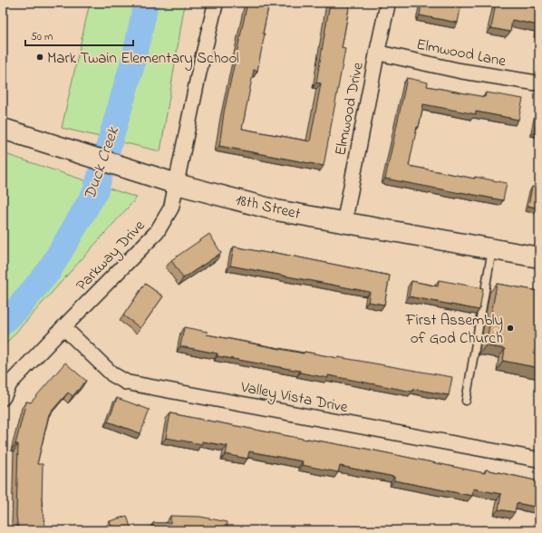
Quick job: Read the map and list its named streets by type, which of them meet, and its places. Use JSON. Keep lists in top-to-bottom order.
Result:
{
  "streets": {
    "street": [
      "Elmwood Lane",
      "Elmwood Drive",
      "18th Street",
      "Parkway Drive",
      "Valley Vista Drive"
    ]
  },
  "crossings": [
    ["Elmwood Lane", "Elmwood Drive"],
    ["Elmwood Drive", "18th Street"],
    ["18th Street", "Parkway Drive"],
    ["Parkway Drive", "Valley Vista Drive"]
  ],
  "water": ["Duck Creek"],
  "places": ["Mark Twain Elementary School", "First Assembly of God Church"],
  "scale_bar": "50 m"
}
